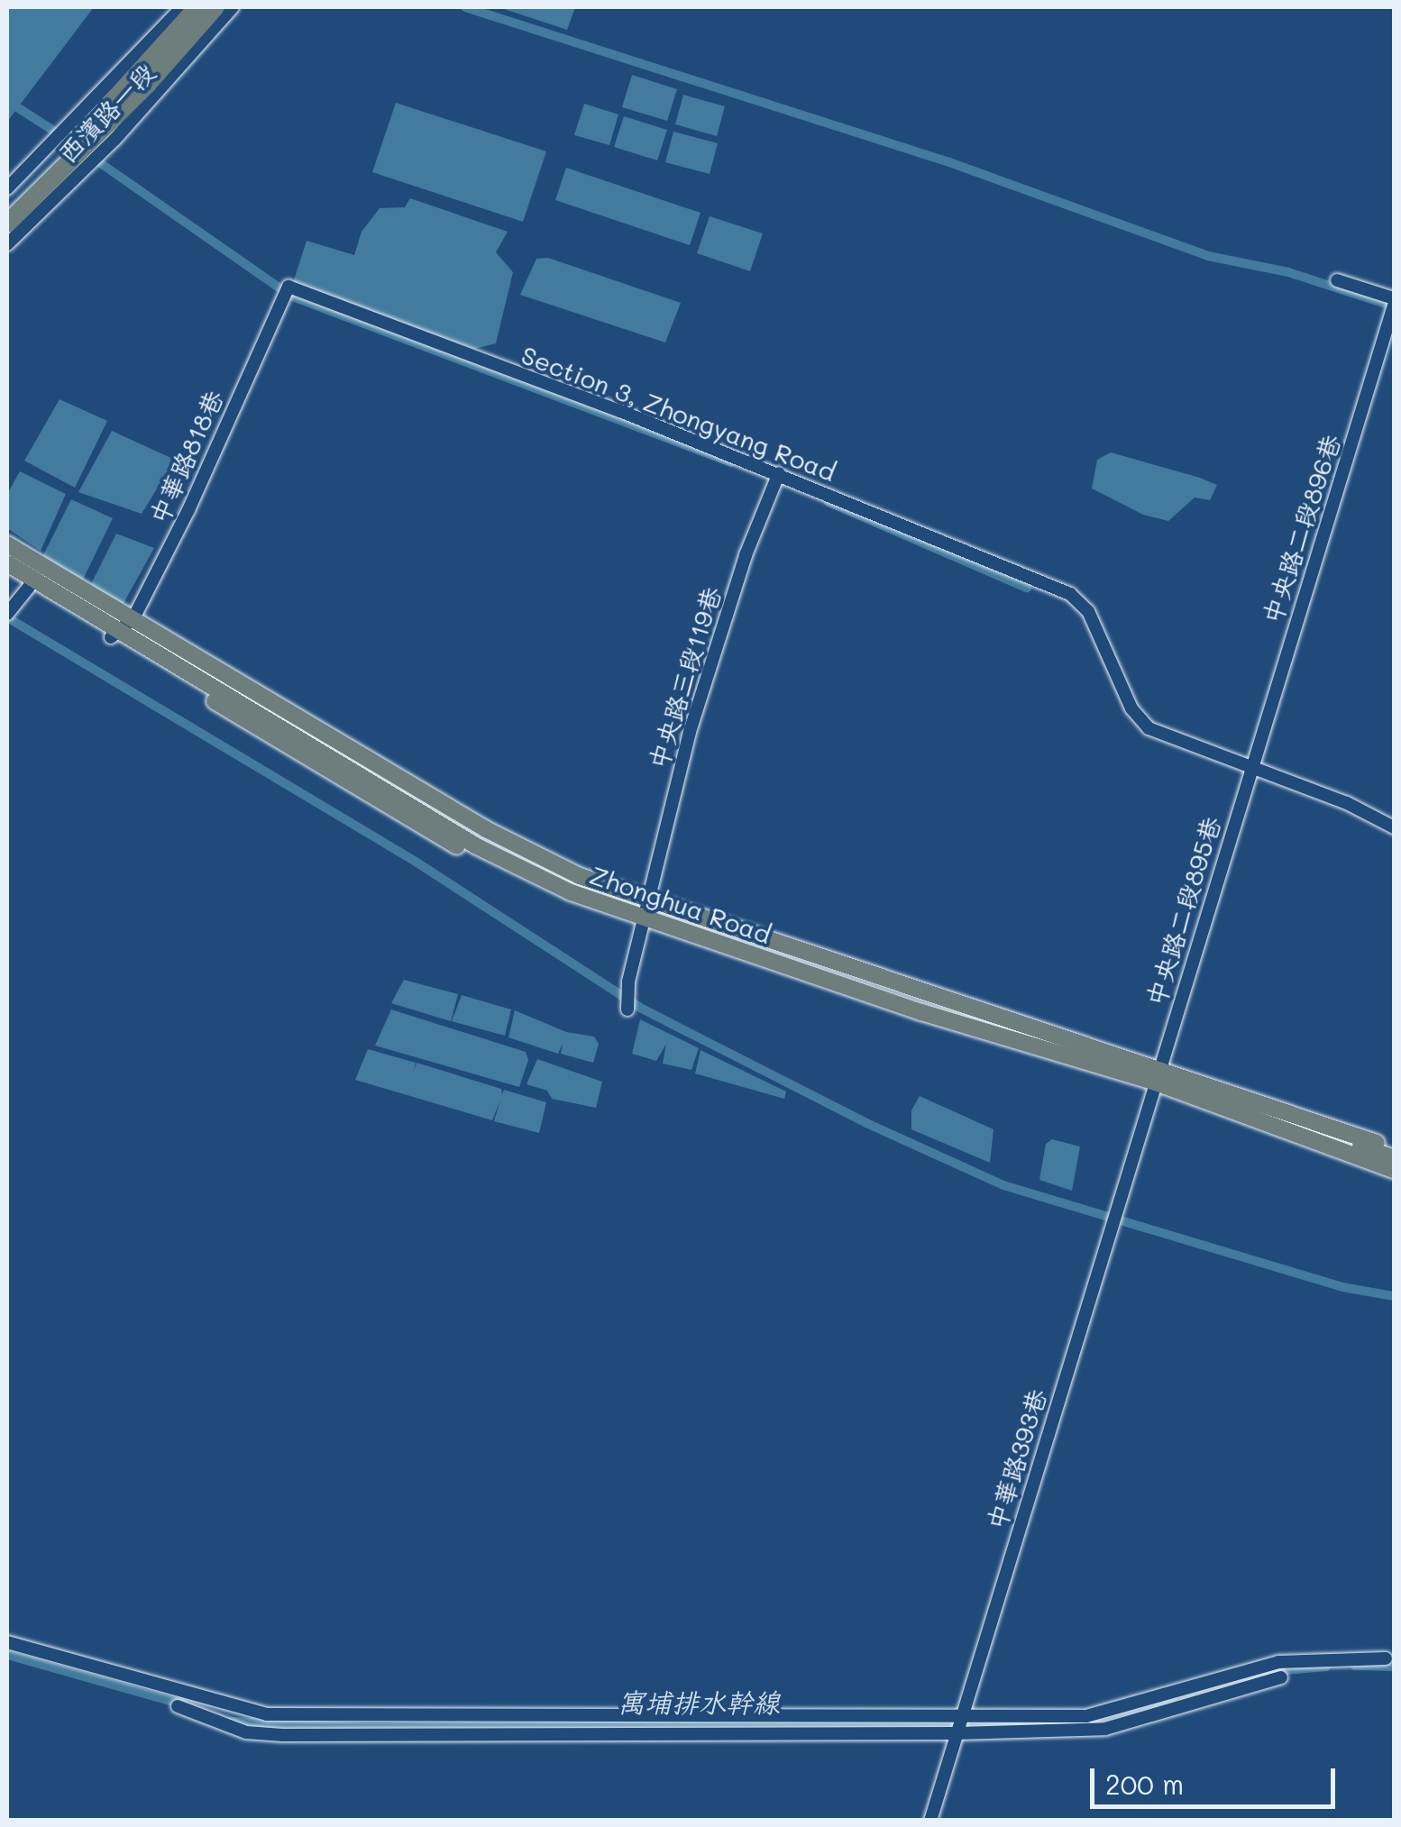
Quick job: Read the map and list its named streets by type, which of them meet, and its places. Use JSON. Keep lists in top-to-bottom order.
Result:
{
  "streets": {
    "main road": ["Zhonghua Road"],
    "street": [
      "西濱路一段",
      "Section 3, Zhongyang Road",
      "中華路818巷",
      "中央路二段896巷",
      "中央路三段119巷",
      "中央路二段895巷",
      "中華路393巷"
    ]
  },
  "crossings": [
    ["Section 3, Zhongyang Road", "中華路818巷"],
    ["Section 3, Zhongyang Road", "中央路二段896巷"],
    ["Section 3, Zhongyang Road", "中央路三段119巷"],
    ["Section 3, Zhongyang Road", "中央路二段895巷"],
    ["中華路818巷", "Zhonghua Road"],
    ["中央路二段896巷", "中央路二段895巷"],
    ["中央路三段119巷", "Zhonghua Road"],
    ["Zhonghua Road", "中央路二段895巷"],
    ["Zhonghua Road", "中華路393巷"],
    ["中央路二段895巷", "中華路393巷"]
  ],
  "water": ["寓埔排水幹線"],
  "scale_bar": "200 m"
}
